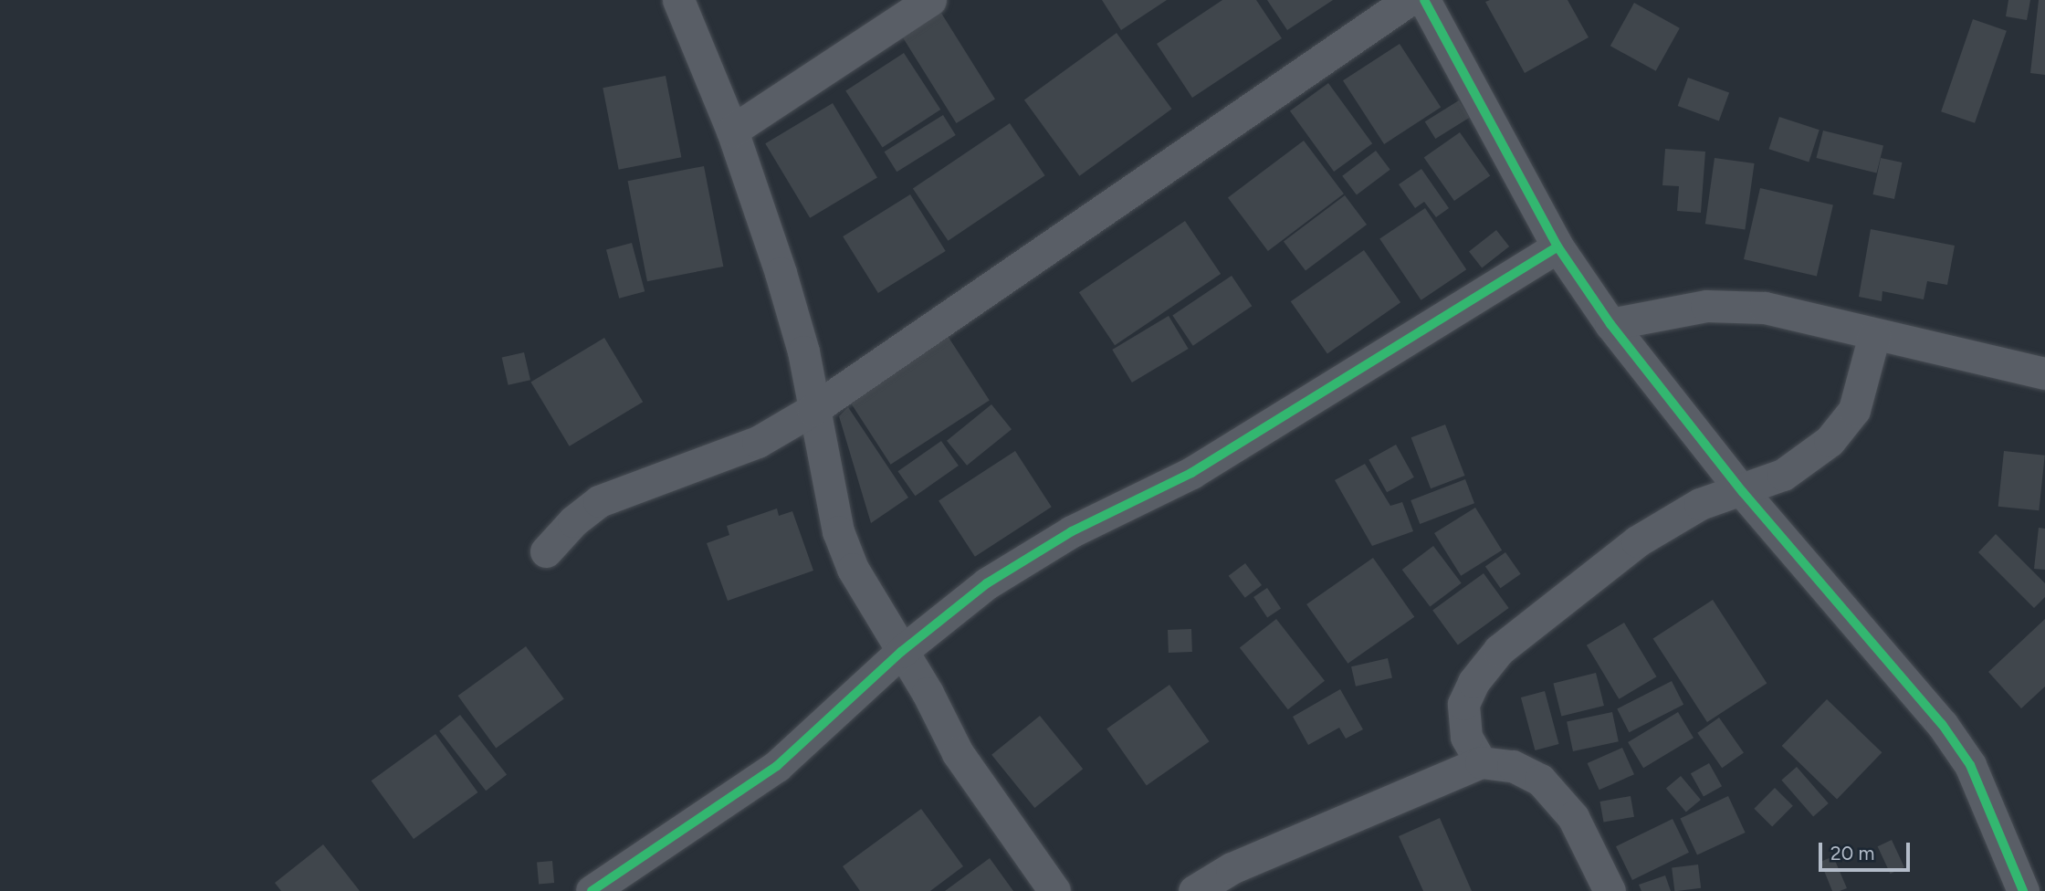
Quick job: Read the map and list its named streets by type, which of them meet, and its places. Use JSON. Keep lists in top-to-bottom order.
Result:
{
  "scale_bar": "20 m"
}
